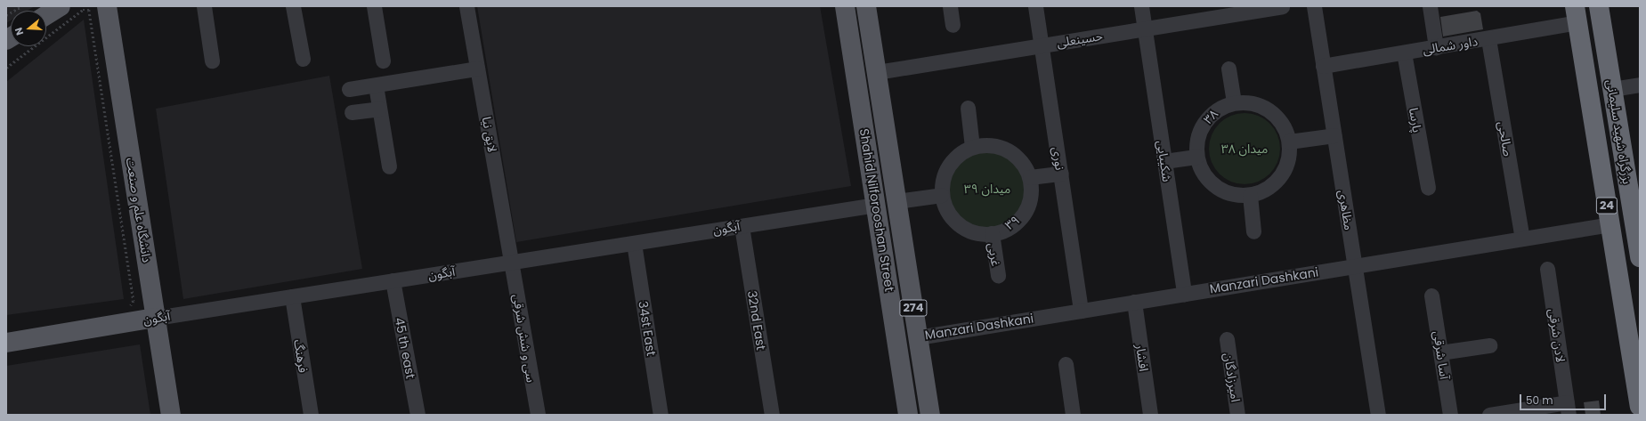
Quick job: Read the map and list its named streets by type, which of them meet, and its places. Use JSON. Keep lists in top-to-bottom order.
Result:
{
  "streets": {
    "highway": ["بزرگراه شهید سلیمانی", "24"],
    "main road": [
      "دانشگاه علم و صنعت",
      "Shahid Nilforooshan Street",
      "آبگون",
      "274"
    ],
    "street": [
      "حسینعلی",
      "داور شمالی",
      "۳۸",
      "پارسا",
      "لایق نیا",
      "صالحی",
      "نوری",
      "شکیبایی",
      "مظاهری",
      "۳۹",
      "غربی",
      "Manzari Dashkani",
      "32nd East",
      "34st East",
      "لادن شرقی",
      "سی و شش شرقی",
      "45 th east",
      "آسا شرقی",
      "فرهنگ",
      "افشار",
      "امیرزادگان"
    ]
  },
  "crossings": [
    ["حسینعلی", "نوری"],
    ["حسینعلی", "شکیبایی"],
    ["حسینعلی", "274"],
    ["داور شمالی", "پارسا"],
    ["داور شمالی", "صالحی"],
    ["داور شمالی", "24"],
    ["داور شمالی", "مظاهری"],
    ["لایق نیا", "آبگون"],
    ["لایق نیا", "سی و شش شرقی"],
    ["صالحی", "Manzari Dashkani"],
    ["نوری", "Manzari Dashkani"],
    ["شکیبایی", "Manzari Dashkani"],
    ["24", "Manzari Dashkani"],
    ["دانشگاه علم و صنعت", "آبگون"],
    ["Shahid Nilforooshan Street", "آبگون"],
    ["Shahid Nilforooshan Street", "Manzari Dashkani"],
    ["Shahid Nilforooshan Street", "274"],
    ["مظاهری", "Manzari Dashkani"],
    ["۳۹", "غربی"],
    ["آبگون", "32nd East"],
    ["آبگون", "34st East"],
    ["آبگون", "سی و شش شرقی"],
    ["آبگون", "45 th east"],
    ["آبگون", "فرهنگ"],
    ["Manzari Dashkani", "افشار"]
  ],
  "parks": ["میدان ۳۸", "میدان ۳۹"],
  "scale_bar": "50 m",
  "north": "left"
}
